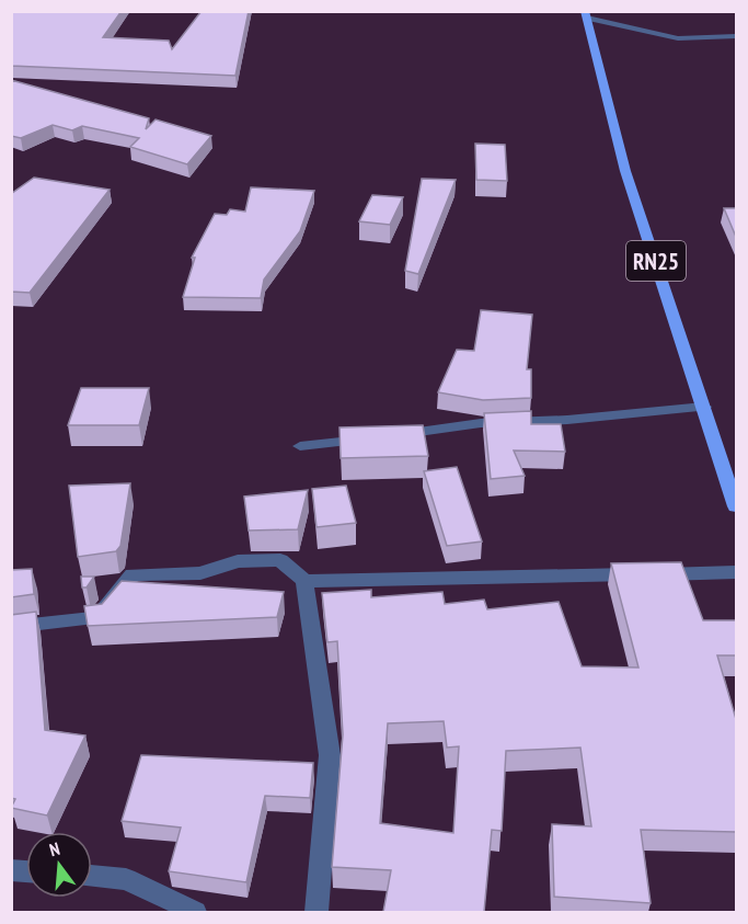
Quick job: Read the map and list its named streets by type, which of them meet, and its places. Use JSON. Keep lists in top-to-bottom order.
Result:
{
  "streets": {
    "main road": ["RN25"]
  },
  "north": "top"
}
